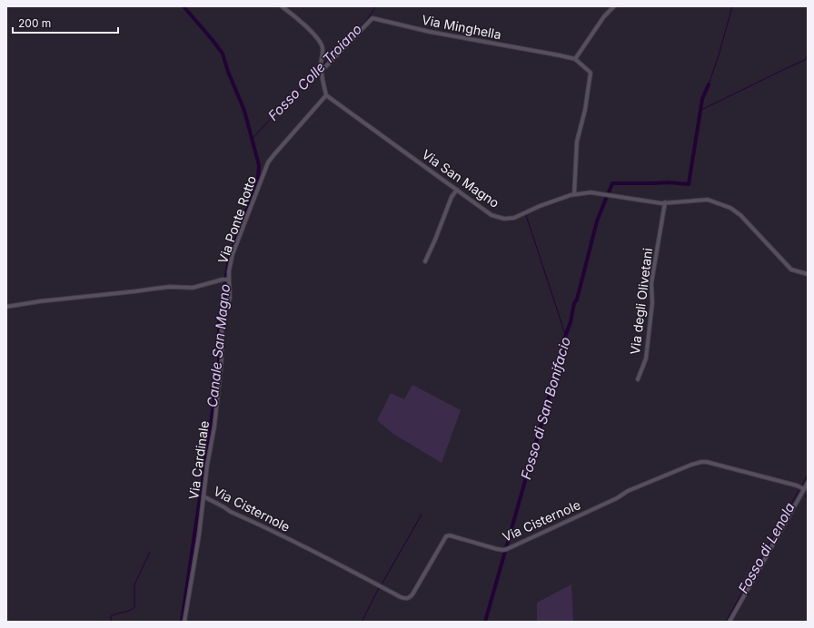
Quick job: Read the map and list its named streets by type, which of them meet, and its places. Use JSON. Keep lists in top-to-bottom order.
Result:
{
  "streets": {
    "street": [
      "Via Minghella",
      "Via San Magno",
      "Via Ponte Rotto",
      "Via degli Olivetani",
      "Via Cardinale",
      "Via Cisternole"
    ]
  },
  "crossings": [
    ["Via San Magno", "Via Ponte Rotto"],
    ["Via San Magno", "Via degli Olivetani"],
    ["Via Ponte Rotto", "Via Cardinale"],
    ["Via Cardinale", "Via Cisternole"]
  ],
  "water": [
    "Fosso Colle Troiano",
    "Canale San Magno",
    "Fosso di San Bonifacio",
    "Fosso di Lenola"
  ],
  "scale_bar": "200 m"
}
